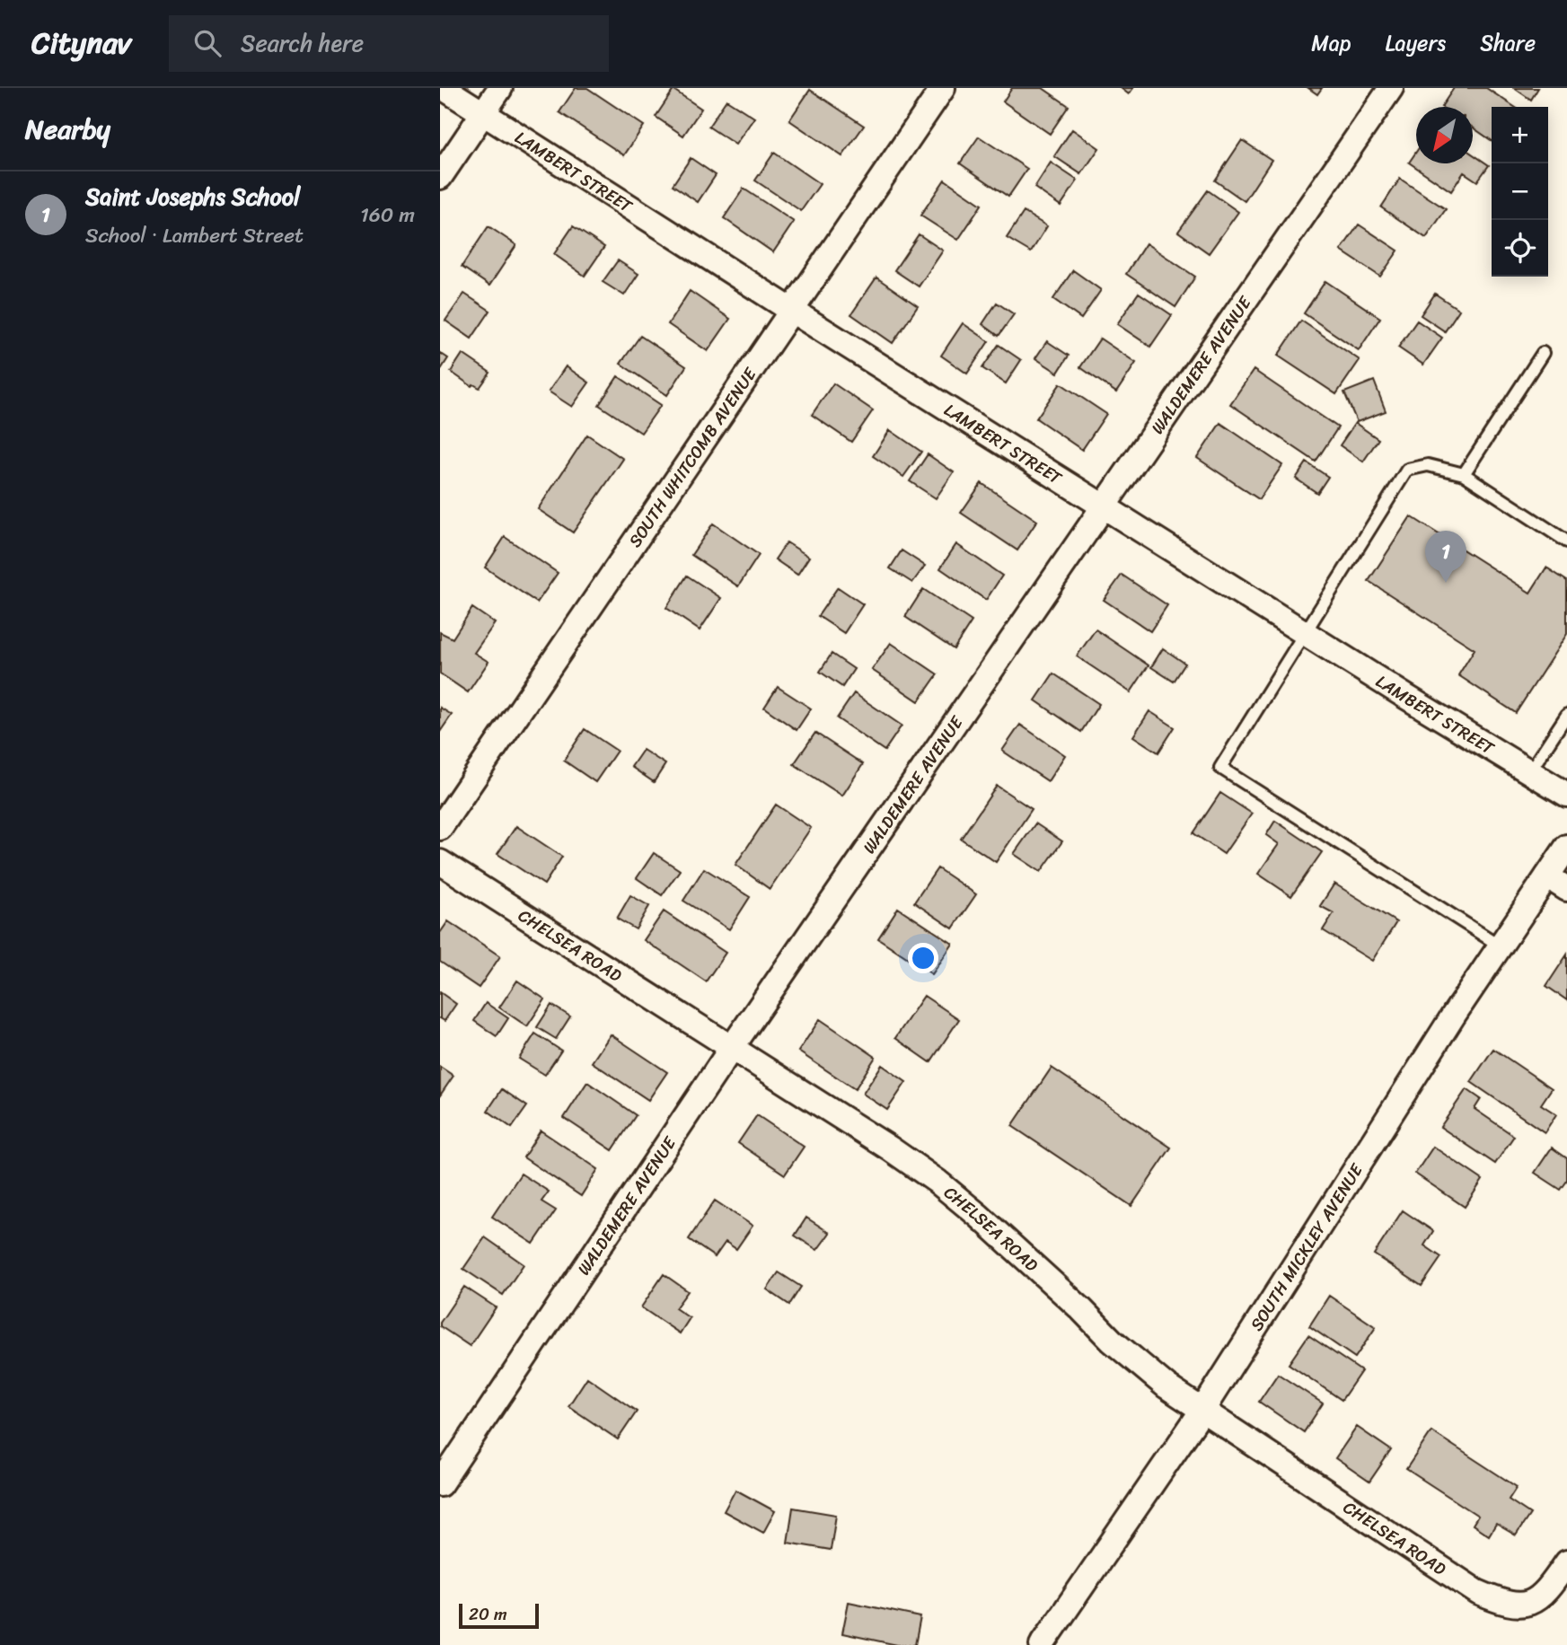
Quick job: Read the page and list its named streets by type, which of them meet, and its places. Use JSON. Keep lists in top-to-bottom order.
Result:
{
  "streets": {
    "street": [
      "LAMBERT STREET",
      "WALDEMERE AVENUE",
      "SOUTH WHITCOMB AVENUE",
      "CHELSEA ROAD",
      "SOUTH MICKLEY AVENUE"
    ]
  },
  "crossings": [
    ["LAMBERT STREET", "WALDEMERE AVENUE"],
    ["LAMBERT STREET", "SOUTH WHITCOMB AVENUE"],
    ["WALDEMERE AVENUE", "CHELSEA ROAD"],
    ["CHELSEA ROAD", "SOUTH MICKLEY AVENUE"]
  ],
  "scale_bar": "20 m",
  "north": "bottom left",
  "page": {
    "header": "Citynav",
    "search": "Search here",
    "nav": ["Map", "Layers", "Share"],
    "heading": "Nearby",
    "map_buttons": ["+", "−"],
    "list": [
      {
        "mark": "1",
        "name": "Saint Josephs School",
        "note": "School · Lambert Street",
        "value": "160 m"
      }
    ],
    "pins": "1",
    "scale": "20 m"
  }
}
